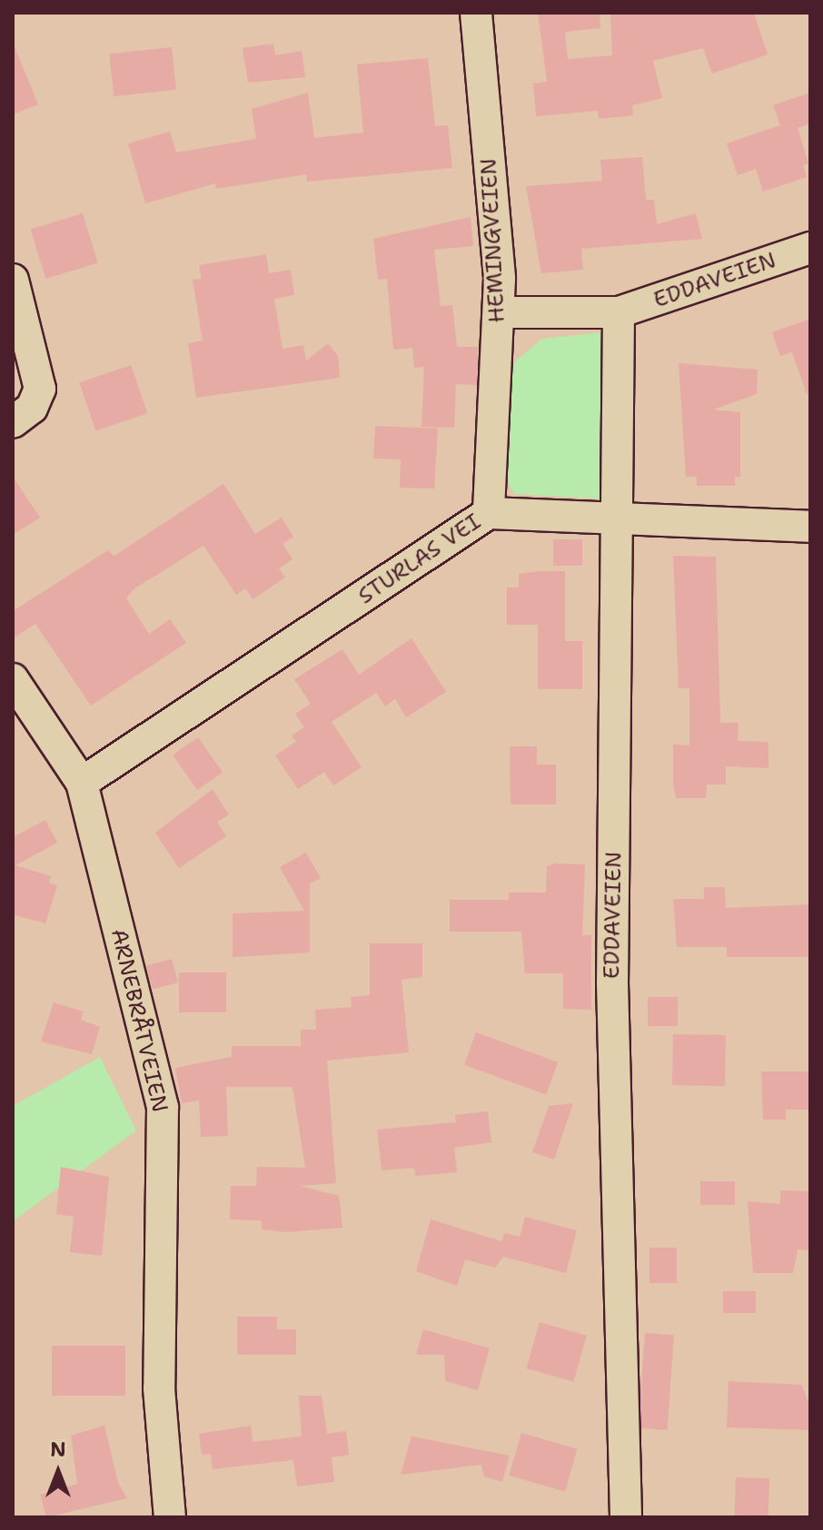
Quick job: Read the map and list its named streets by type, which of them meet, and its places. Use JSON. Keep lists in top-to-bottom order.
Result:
{
  "streets": {
    "street": [
      "HEMINGVEIEN",
      "EDDAVEIEN",
      "STURLAS VEI",
      "ARNEBRÅTVEIEN"
    ]
  },
  "crossings": [
    ["HEMINGVEIEN", "EDDAVEIEN"],
    ["HEMINGVEIEN", "STURLAS VEI"],
    ["EDDAVEIEN", "STURLAS VEI"],
    ["STURLAS VEI", "ARNEBRÅTVEIEN"]
  ],
  "north": "top"
}
